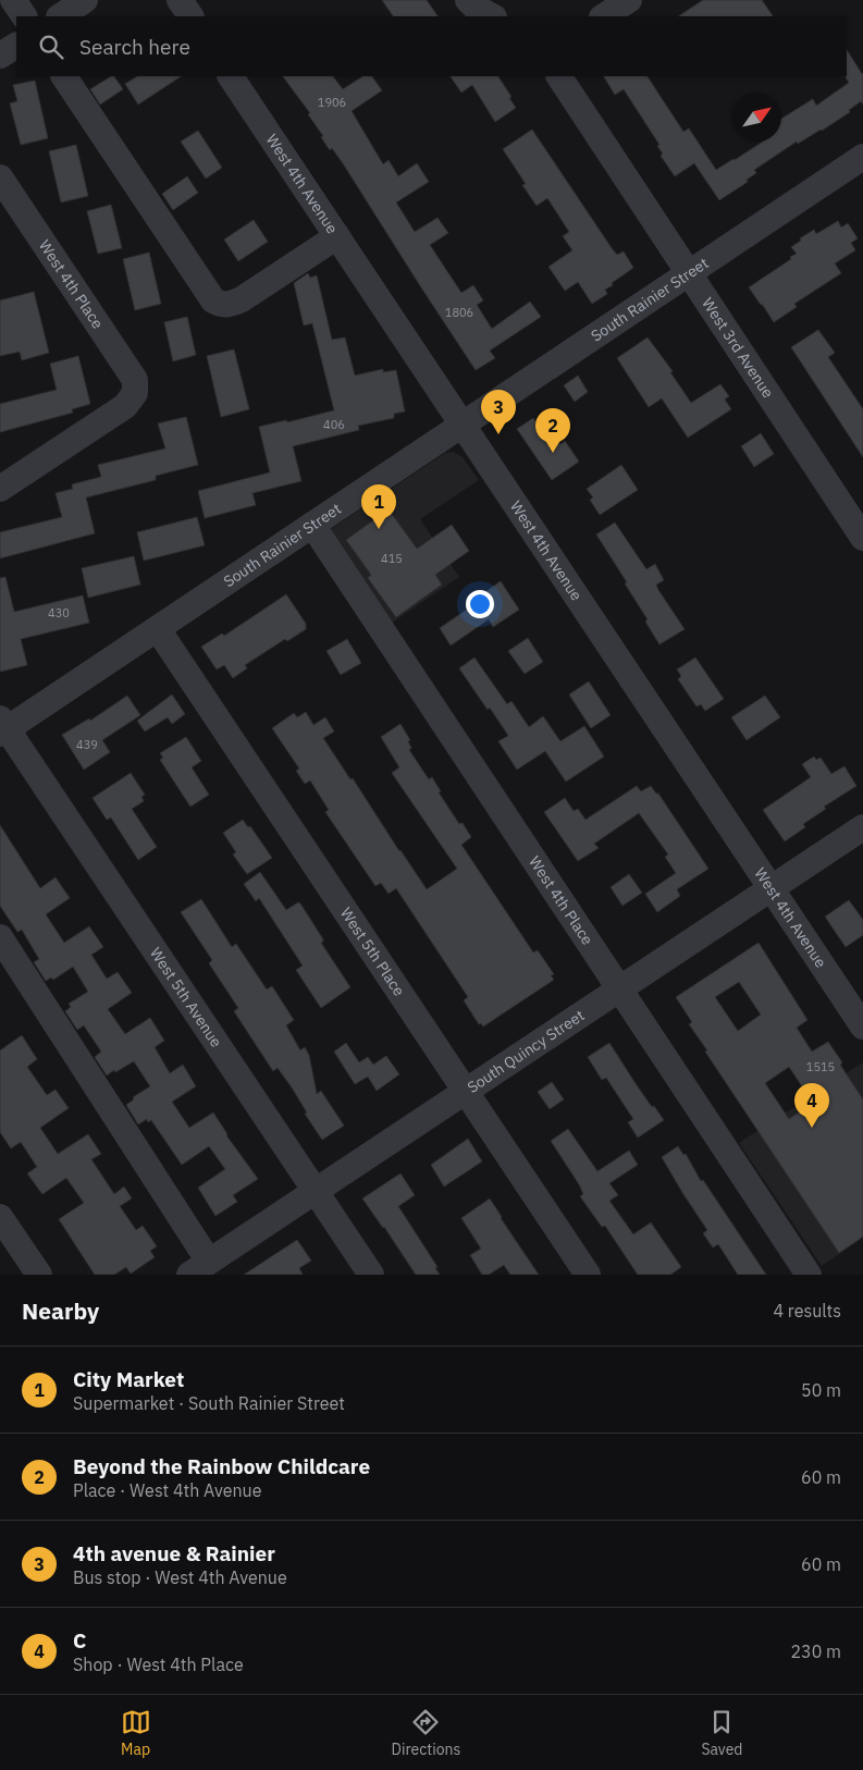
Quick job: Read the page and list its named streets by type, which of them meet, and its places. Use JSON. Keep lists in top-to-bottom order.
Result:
{
  "streets": {
    "street": [
      "West 4th Avenue",
      "West 4th Place",
      "South Rainier Street",
      "West 3rd Avenue",
      "West 5th Place",
      "West 5th Avenue",
      "South Quincy Street"
    ]
  },
  "crossings": [
    ["West 4th Avenue", "South Rainier Street"],
    ["West 4th Avenue", "South Quincy Street"],
    ["West 4th Place", "South Rainier Street"],
    ["West 4th Place", "South Quincy Street"],
    ["South Rainier Street", "West 3rd Avenue"],
    ["South Rainier Street", "West 5th Place"],
    ["South Rainier Street", "West 5th Avenue"],
    ["West 5th Place", "South Quincy Street"],
    ["West 5th Avenue", "South Quincy Street"]
  ],
  "house_numbers": [
    "1906",
    "1806",
    "406",
    "415",
    "430",
    "439",
    "1515"
  ],
  "north": "top right",
  "page": {
    "search": "Search here",
    "pins": [
      "3",
      "2",
      "1",
      "4"
    ],
    "heading": ["Nearby", "4 results"],
    "list": [
      {
        "mark": "1",
        "name": "City Market",
        "note": "Supermarket · South Rainier Street",
        "value": "50 m"
      },
      {
        "mark": "2",
        "name": "Beyond the Rainbow Childcare",
        "note": "Place · West 4th Avenue",
        "value": "60 m"
      },
      {
        "mark": "3",
        "name": "4th avenue & Rainier",
        "note": "Bus stop · West 4th Avenue",
        "value": "60 m"
      },
      {
        "mark": "4",
        "name": "C",
        "note": "Shop · West 4th Place",
        "value": "230 m"
      }
    ],
    "nav": ["Map", "Directions", "Saved"]
  }
}
